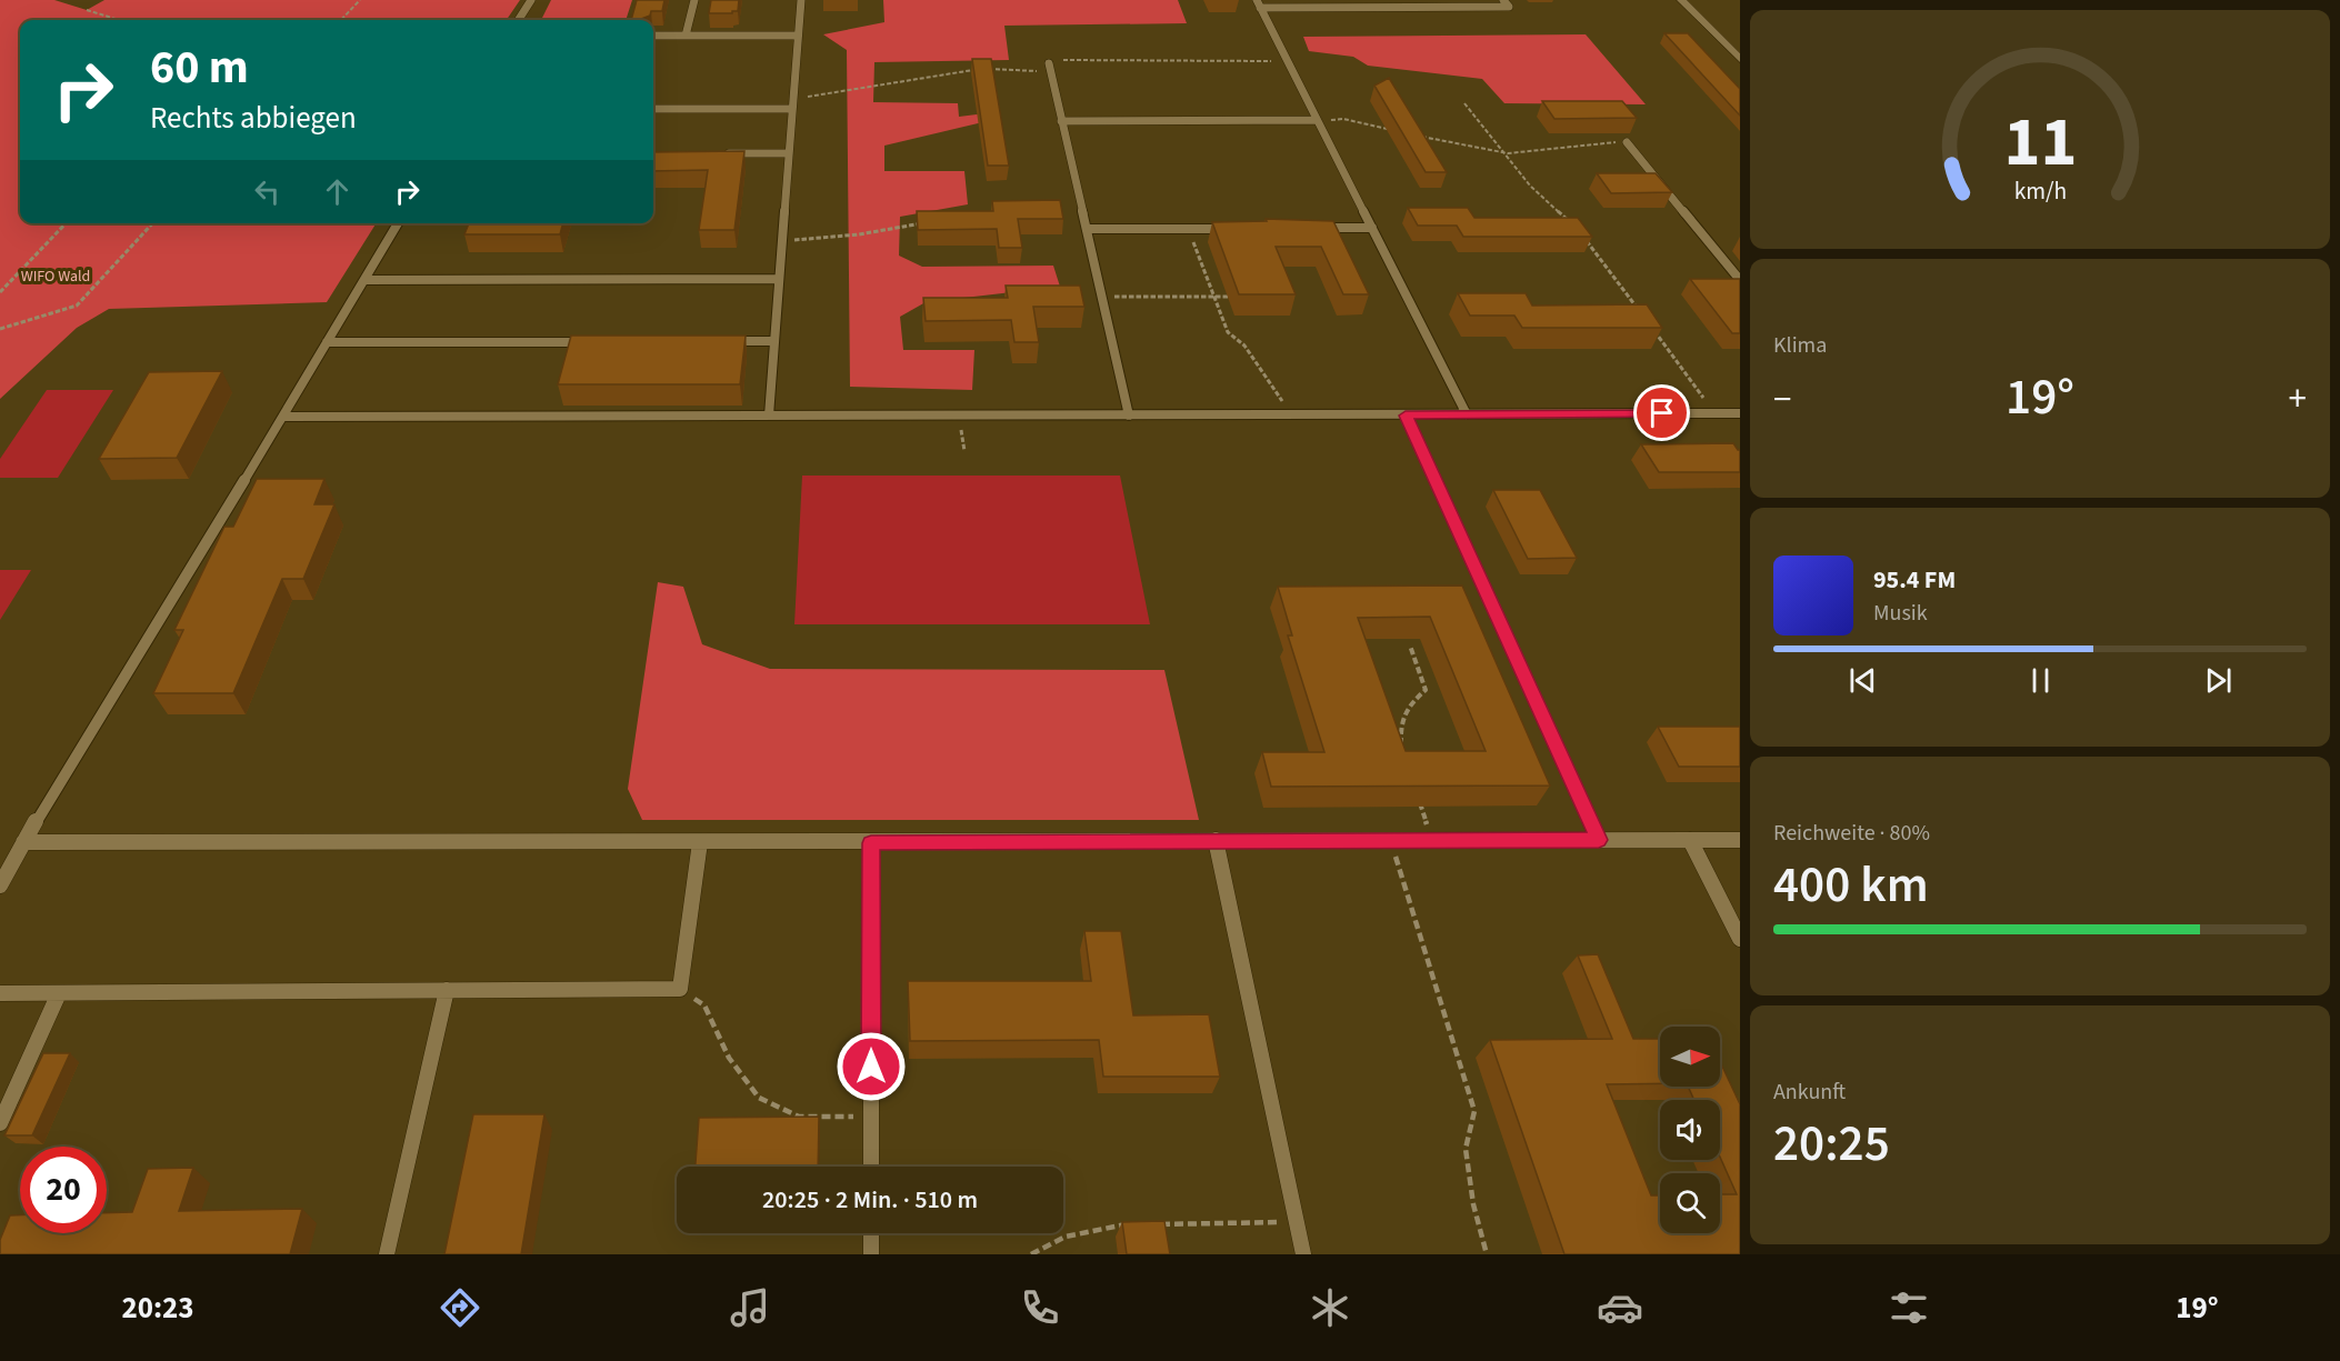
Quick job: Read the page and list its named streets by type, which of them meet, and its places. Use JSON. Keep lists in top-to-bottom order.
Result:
{
  "parks": ["WIFO Wald"],
  "north": "right",
  "page": {
    "turn": ["60 m", "Rechts abbiegen"],
    "tile": [
      "Klima",
      ["Reichweite · 80%", "400 km"],
      ["Ankunft", "20:25"]
    ],
    "heat": ["−", "19°", "+"],
    "song": ["95.4 FM", "Musik"],
    "limit": "20",
    "trip": "20:25 · 2 Min. · 510 m",
    "tabs": ["20:23", "19°"],
    "gauge": ["11", "km/h"]
  }
}
